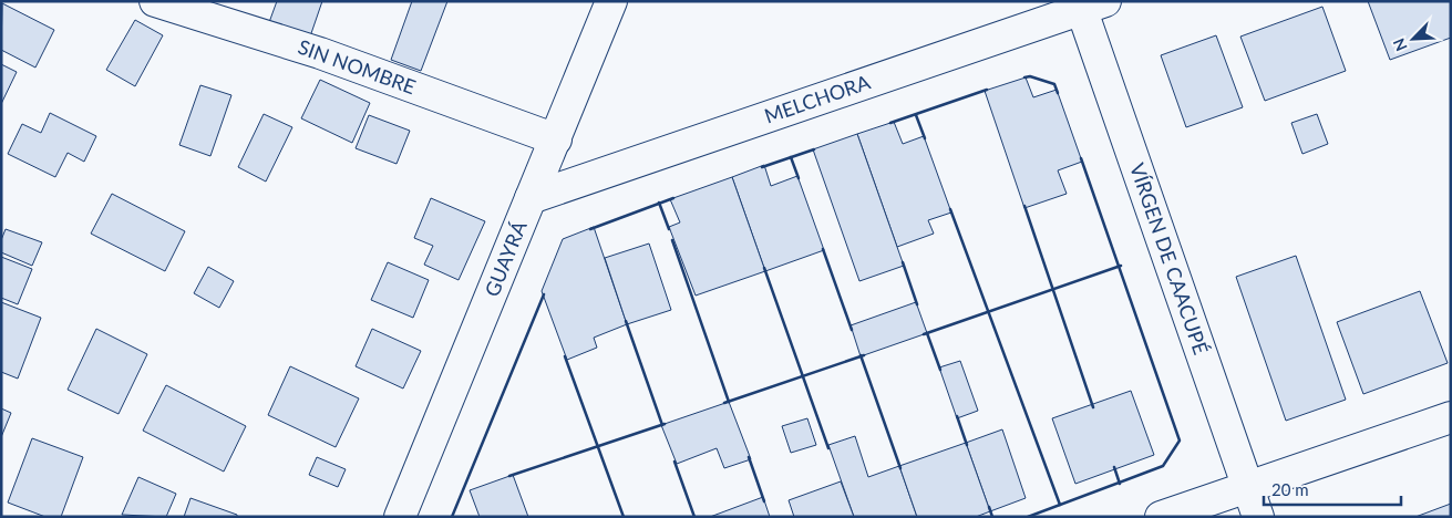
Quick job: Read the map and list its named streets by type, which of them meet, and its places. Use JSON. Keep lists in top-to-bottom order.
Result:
{
  "streets": {
    "street": [
      "SIN NOMBRE",
      "MELCHORA",
      "GUAYRÁ",
      "VÍRGEN DE CAACUPÉ"
    ]
  },
  "crossings": [
    ["SIN NOMBRE", "GUAYRÁ"],
    ["MELCHORA", "GUAYRÁ"],
    ["MELCHORA", "VÍRGEN DE CAACUPÉ"]
  ],
  "scale_bar": "20 m",
  "north": "bottom left"
}
